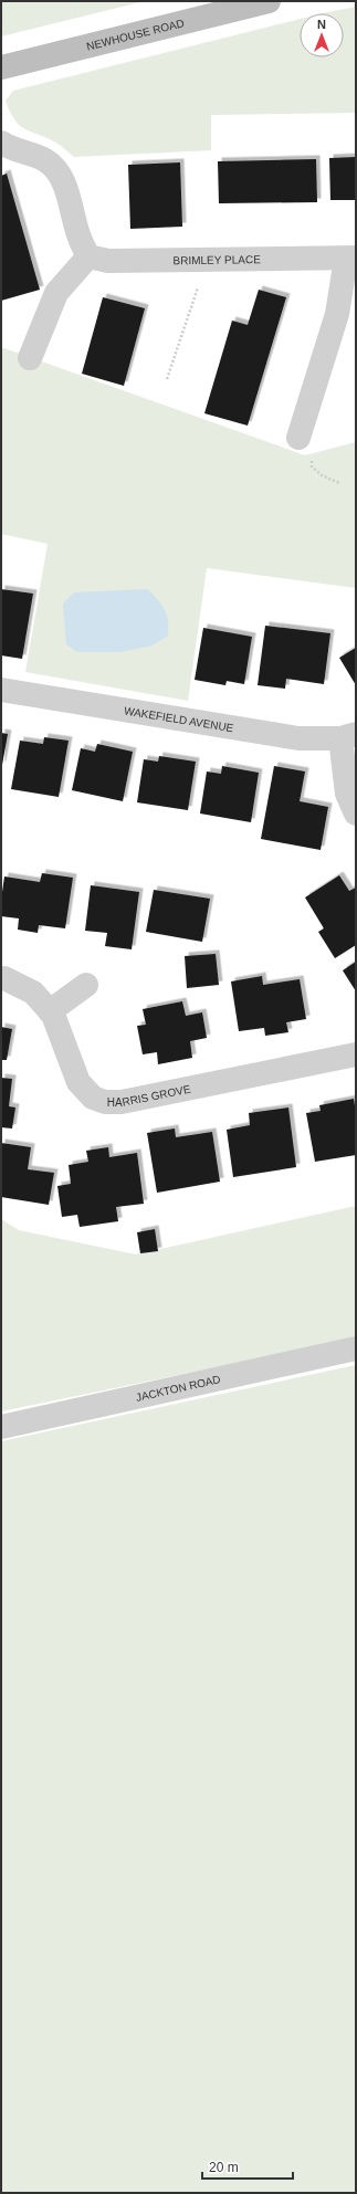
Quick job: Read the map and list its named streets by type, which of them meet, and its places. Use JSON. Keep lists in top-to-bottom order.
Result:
{
  "streets": {
    "street": [
      "NEWHOUSE ROAD",
      "BRIMLEY PLACE",
      "WAKEFIELD AVENUE",
      "HARRIS GROVE",
      "JACKTON ROAD"
    ]
  },
  "scale_bar": "20 m",
  "north": "top"
}
